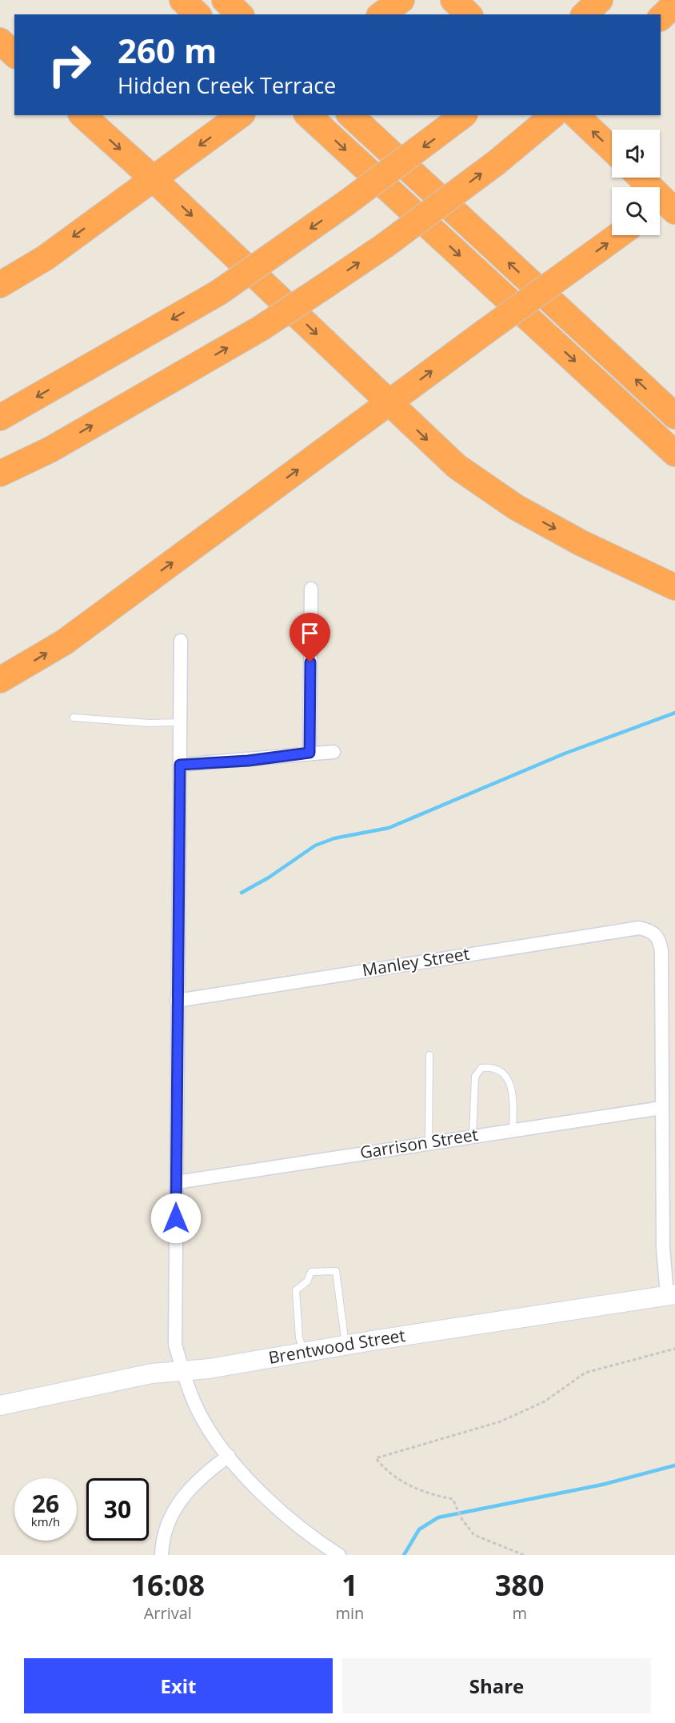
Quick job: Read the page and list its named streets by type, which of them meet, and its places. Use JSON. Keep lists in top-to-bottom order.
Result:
{
  "streets": {
    "main road": ["Brentwood Street"],
    "street": ["Manley Street", "Garrison Street"]
  },
  "crossings": [
    ["Manley Street", "Garrison Street"]
  ],
  "page": {
    "turn": ["260 m", "Hidden Creek Terrace"],
    "speed": "26 km/h",
    "limit": "30",
    "eta": [
      "16:08",
      "Arrival",
      "1",
      "min",
      "380",
      "m"
    ],
    "buttons": ["Exit", "Share"]
  }
}
